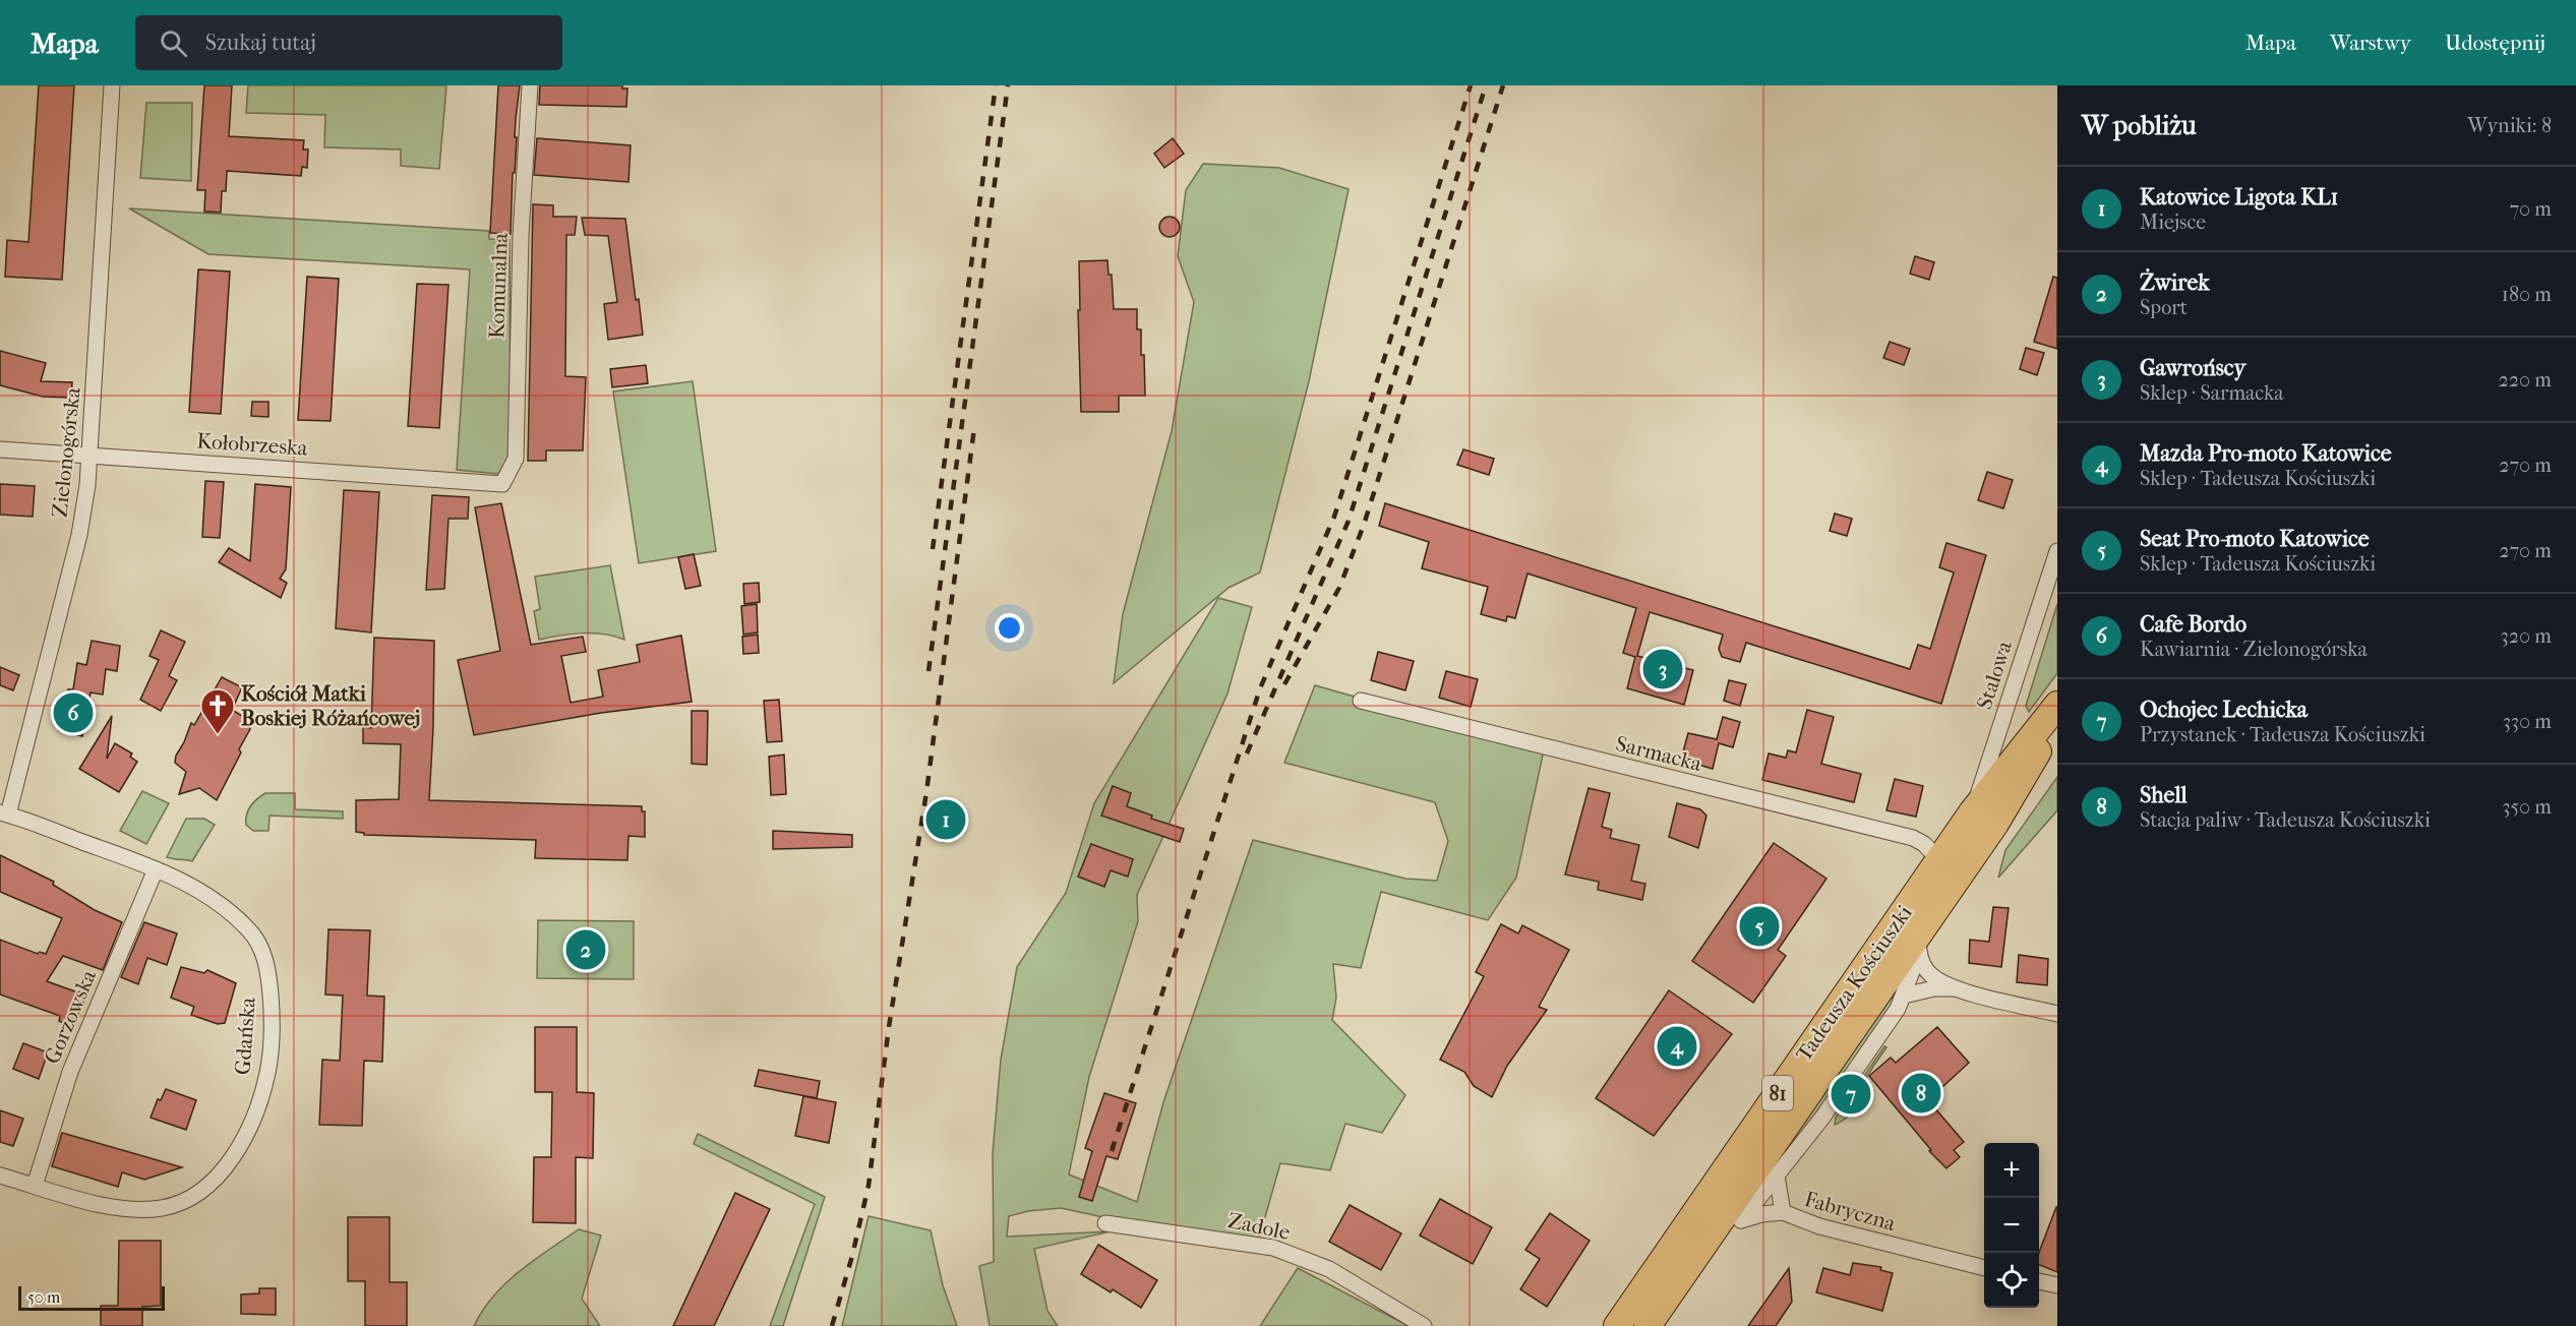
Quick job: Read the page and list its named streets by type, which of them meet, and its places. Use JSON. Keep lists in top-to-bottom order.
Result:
{
  "streets": {
    "main road": ["Tadeusza Kościuszki", "81"],
    "street": [
      "Komunalna",
      "Kołobrzeska",
      "Zielonogórska",
      "Stalowa",
      "Sarmacka",
      "Gorzowska",
      "Gdańska",
      "Fabryczna",
      "Zadole"
    ]
  },
  "crossings": [
    ["Komunalna", "Kołobrzeska"],
    ["Kołobrzeska", "Zielonogórska"],
    ["Zielonogórska", "Gdańska"],
    ["Stalowa", "Tadeusza Kościuszki"],
    ["Sarmacka", "Tadeusza Kościuszki"],
    ["Tadeusza Kościuszki", "Fabryczna"],
    ["Gorzowska", "Gdańska"]
  ],
  "places": {
    "church": ["Kościół Matki Boskiej Różańcowej"]
  },
  "scale_bar": "50 m",
  "page": {
    "header": "Mapa",
    "search": "Szukaj tutaj",
    "nav": ["Mapa", "Warstwy", "Udostępnij"],
    "heading": ["W pobliżu", "Wyniki: 8"],
    "list": [
      {
        "mark": "1",
        "name": "Katowice Ligota KL1",
        "note": "Miejsce",
        "value": "70 m"
      },
      {
        "mark": "2",
        "name": "Żwirek",
        "note": "Sport",
        "value": "180 m"
      },
      {
        "mark": "3",
        "name": "Gawrońscy",
        "note": "Sklep · Sarmacka",
        "value": "220 m"
      },
      {
        "mark": "4",
        "name": "Mazda Pro-moto Katowice",
        "note": "Sklep · Tadeusza Kościuszki",
        "value": "270 m"
      },
      {
        "mark": "5",
        "name": "Seat Pro-moto Katowice",
        "note": "Sklep · Tadeusza Kościuszki",
        "value": "270 m"
      },
      {
        "mark": "6",
        "name": "Cafe Bordo",
        "note": "Kawiarnia · Zielonogórska",
        "value": "320 m"
      },
      {
        "mark": "7",
        "name": "Ochojec Lechicka",
        "note": "Przystanek · Tadeusza Kościuszki",
        "value": "330 m"
      },
      {
        "mark": "8",
        "name": "Shell",
        "note": "Stacja paliw · Tadeusza Kościuszki",
        "value": "350 m"
      }
    ],
    "pins": [
      "3",
      "6",
      "1",
      "5",
      "2",
      "4",
      "8",
      "7"
    ],
    "map_buttons": ["+", "−"],
    "scale": "50 m"
  }
}
